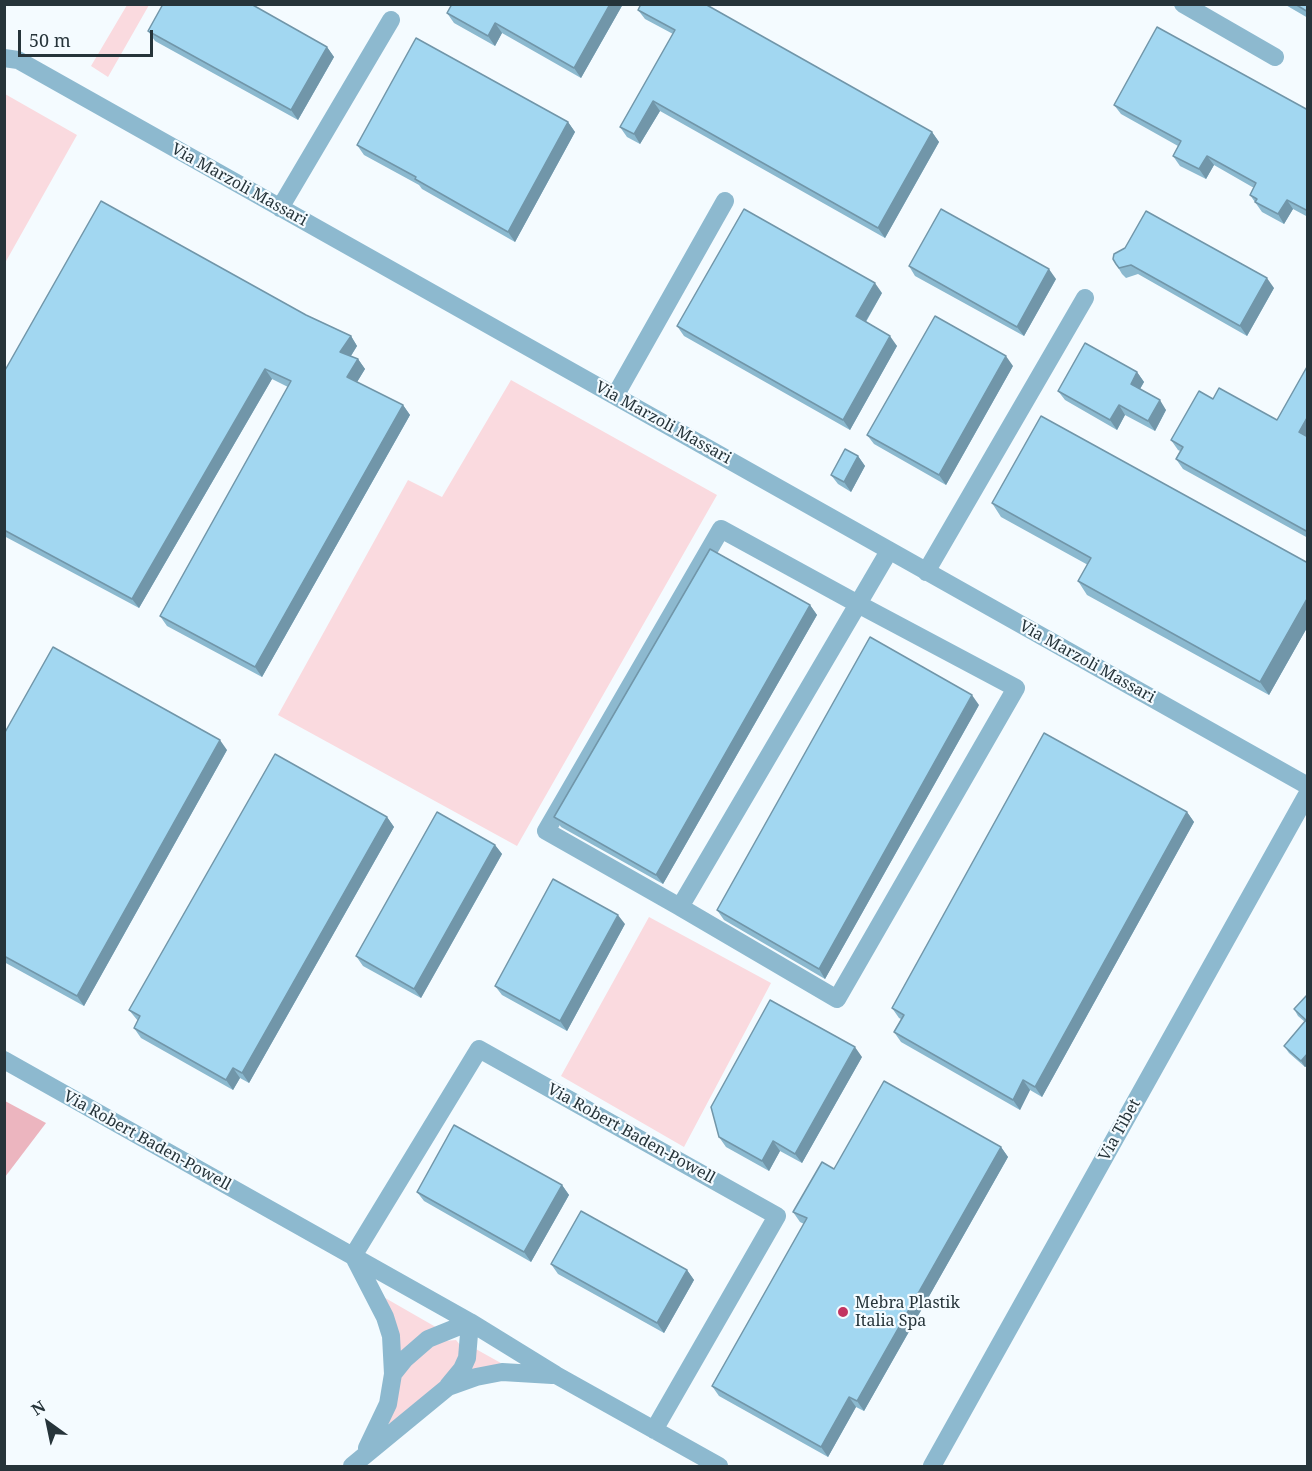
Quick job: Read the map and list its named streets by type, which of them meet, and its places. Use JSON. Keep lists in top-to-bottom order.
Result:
{
  "streets": {
    "street": ["Via Marzoli Massari", "Via Tibet", "Via Robert Baden-Powell"]
  },
  "places": ["Mebra Plastik Italia Spa"],
  "scale_bar": "50 m",
  "north": "top left"
}
